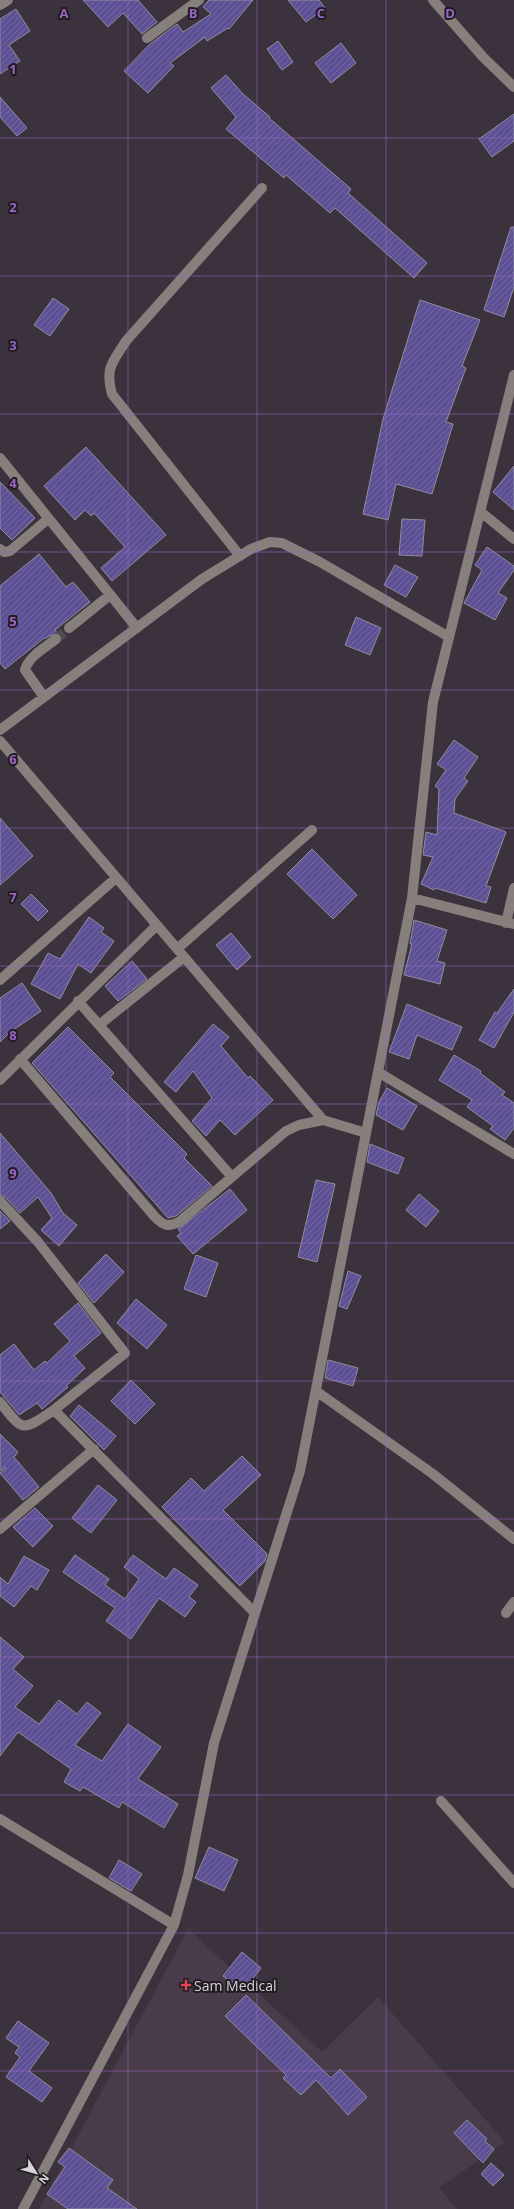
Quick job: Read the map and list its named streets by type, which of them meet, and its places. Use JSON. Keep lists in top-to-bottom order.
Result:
{
  "places": {
    "health": ["Sam Medical"]
  },
  "north": "bottom right",
  "grid": {
    "columns": [
      "A",
      "B",
      "C",
      "D"
    ],
    "rows": [
      "1",
      "2",
      "3",
      "4",
      "5",
      "6",
      "7",
      "8",
      "9"
    ]
  }
}
